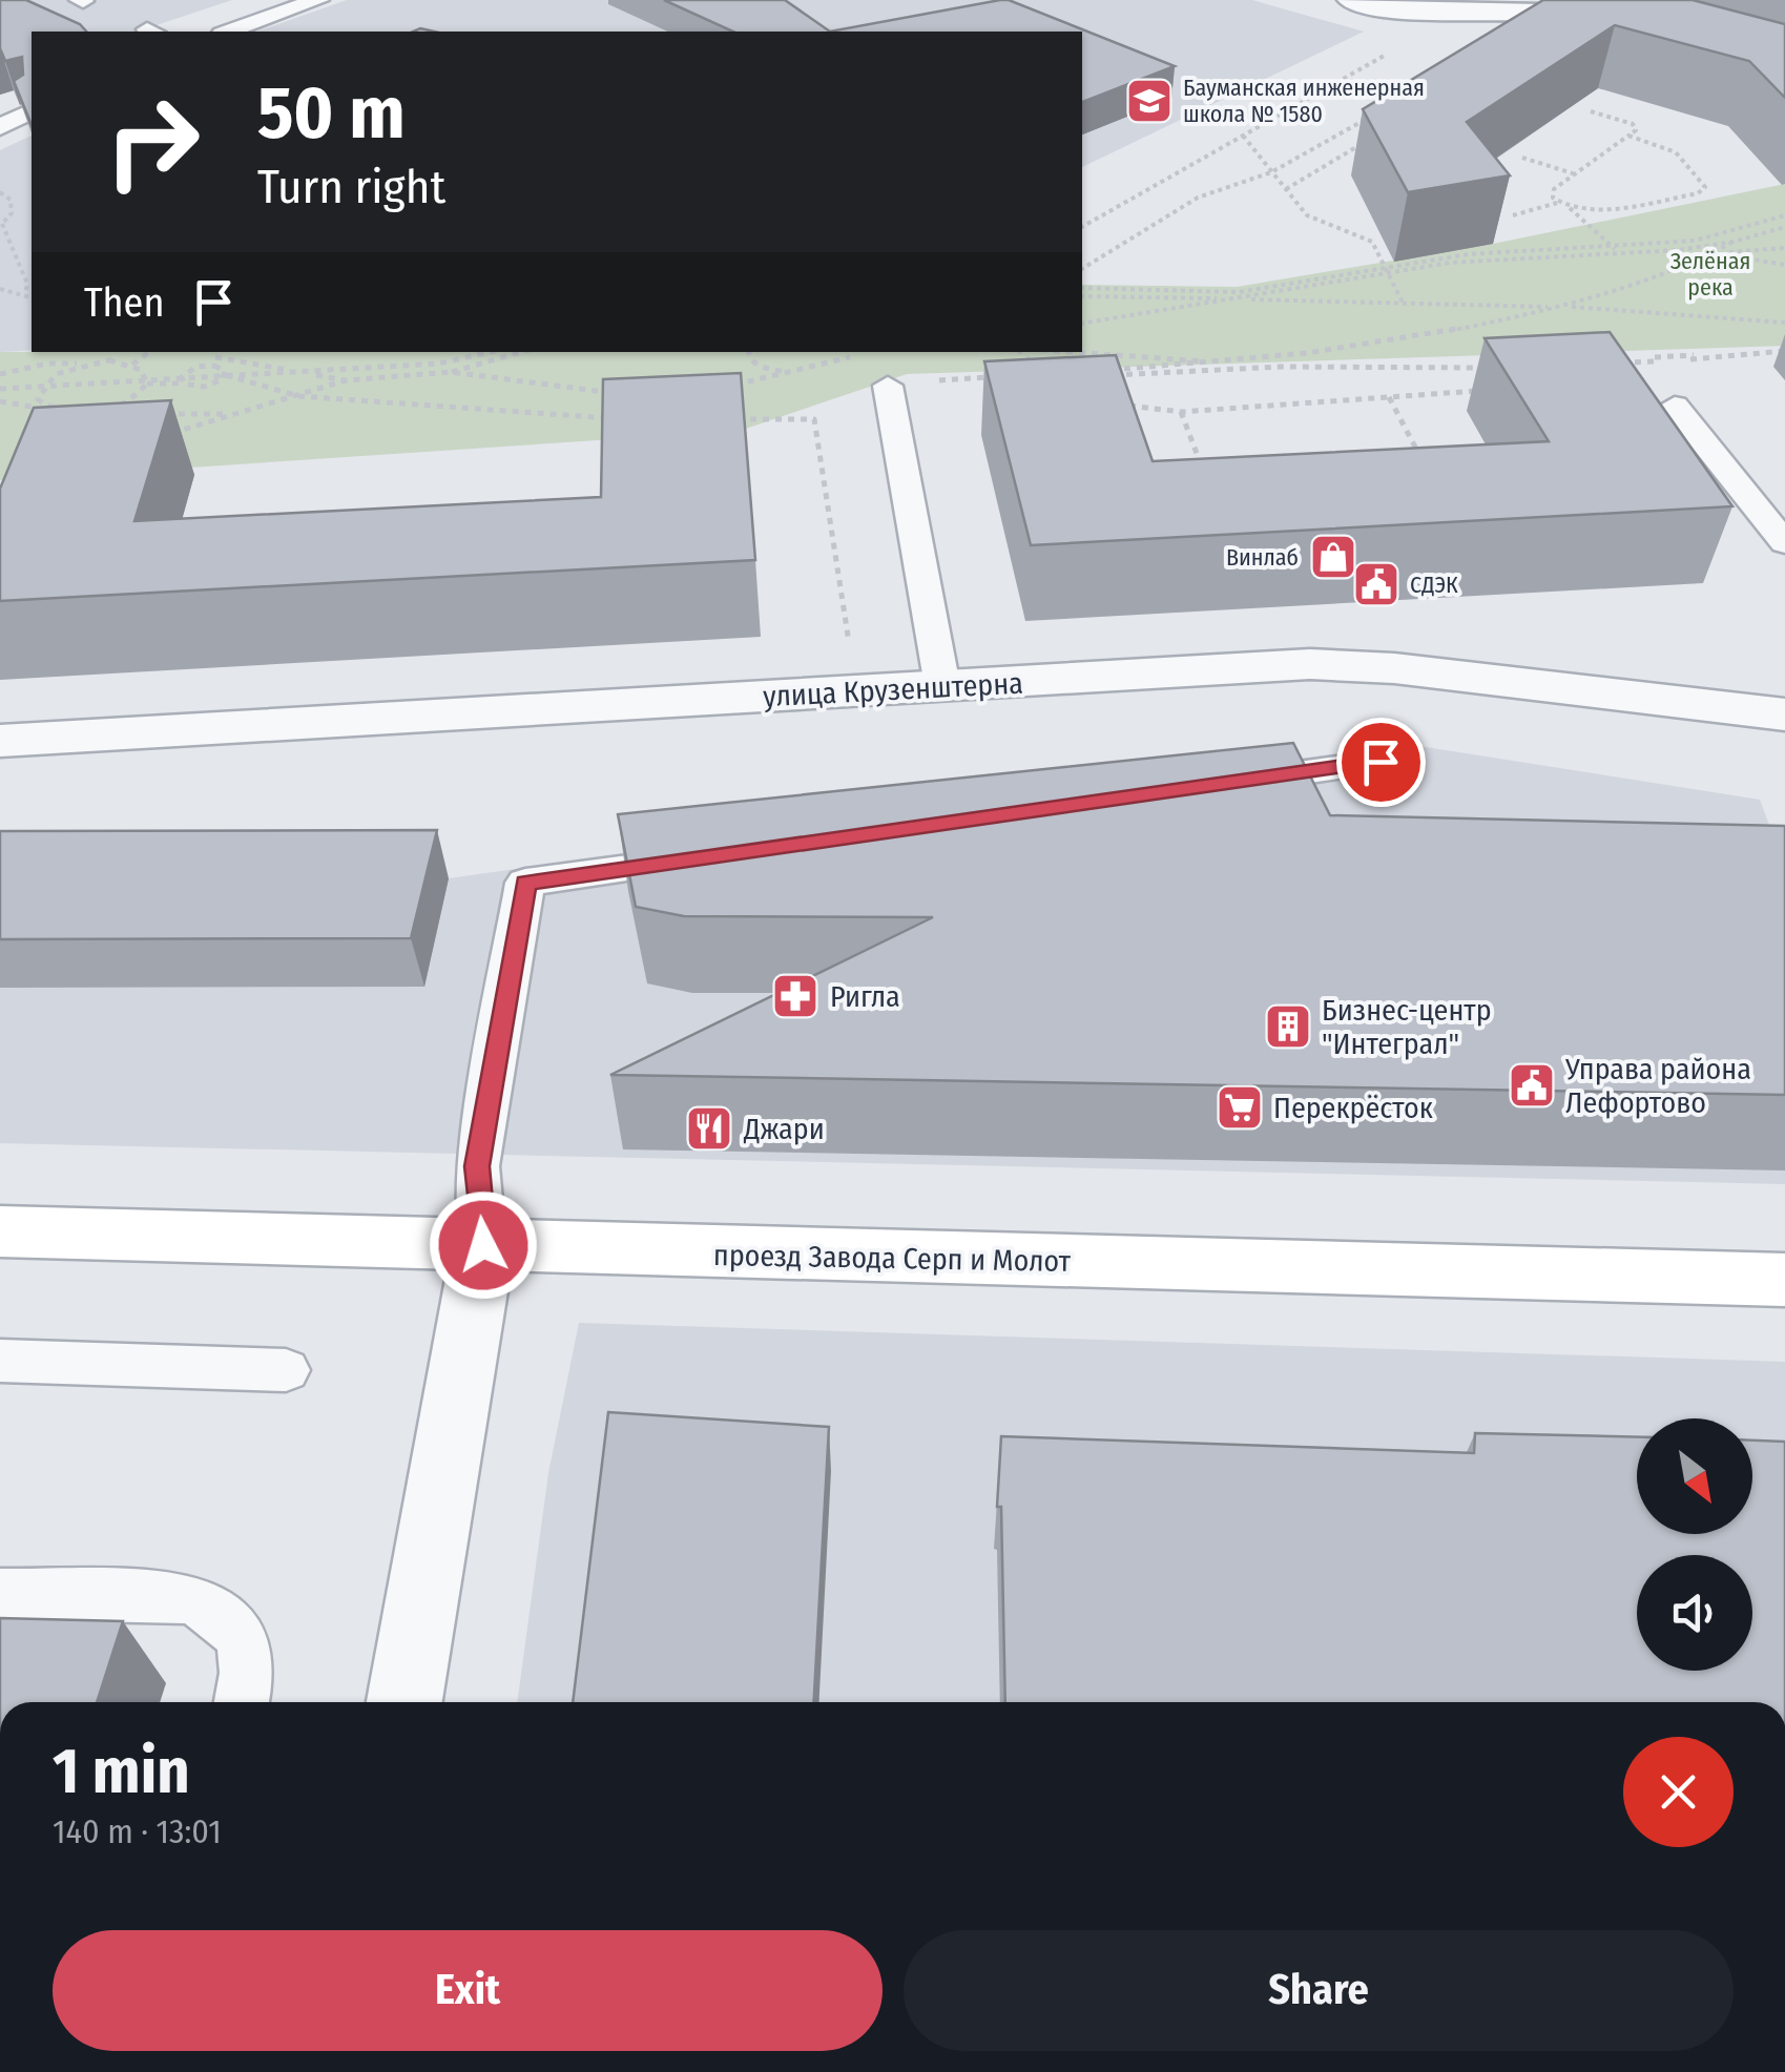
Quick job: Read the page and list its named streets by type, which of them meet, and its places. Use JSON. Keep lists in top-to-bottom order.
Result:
{
  "streets": {
    "street": ["улица Крузенштерна", "проезд Завода Серп и Молот"]
  },
  "parks": ["Зелёная река"],
  "places": {
    "school or university": ["Бауманская инженерная школа № 1580"],
    "shop": ["Винлаб"],
    "public building": ["СДЭК", "Управа района Лефортово"],
    "pharmacy": ["Ригла"],
    "building": ["Бизнес-центр \"Интеграл\""],
    "supermarket": ["Перекрёсток"],
    "restaurant": ["Джари"]
  },
  "north": "bottom right",
  "page": {
    "turn": ["50 m", "Turn right"],
    "then": "Then",
    "heading": ["1 min", "140 m · 13:01"],
    "buttons": ["Exit", "Share"]
  }
}
